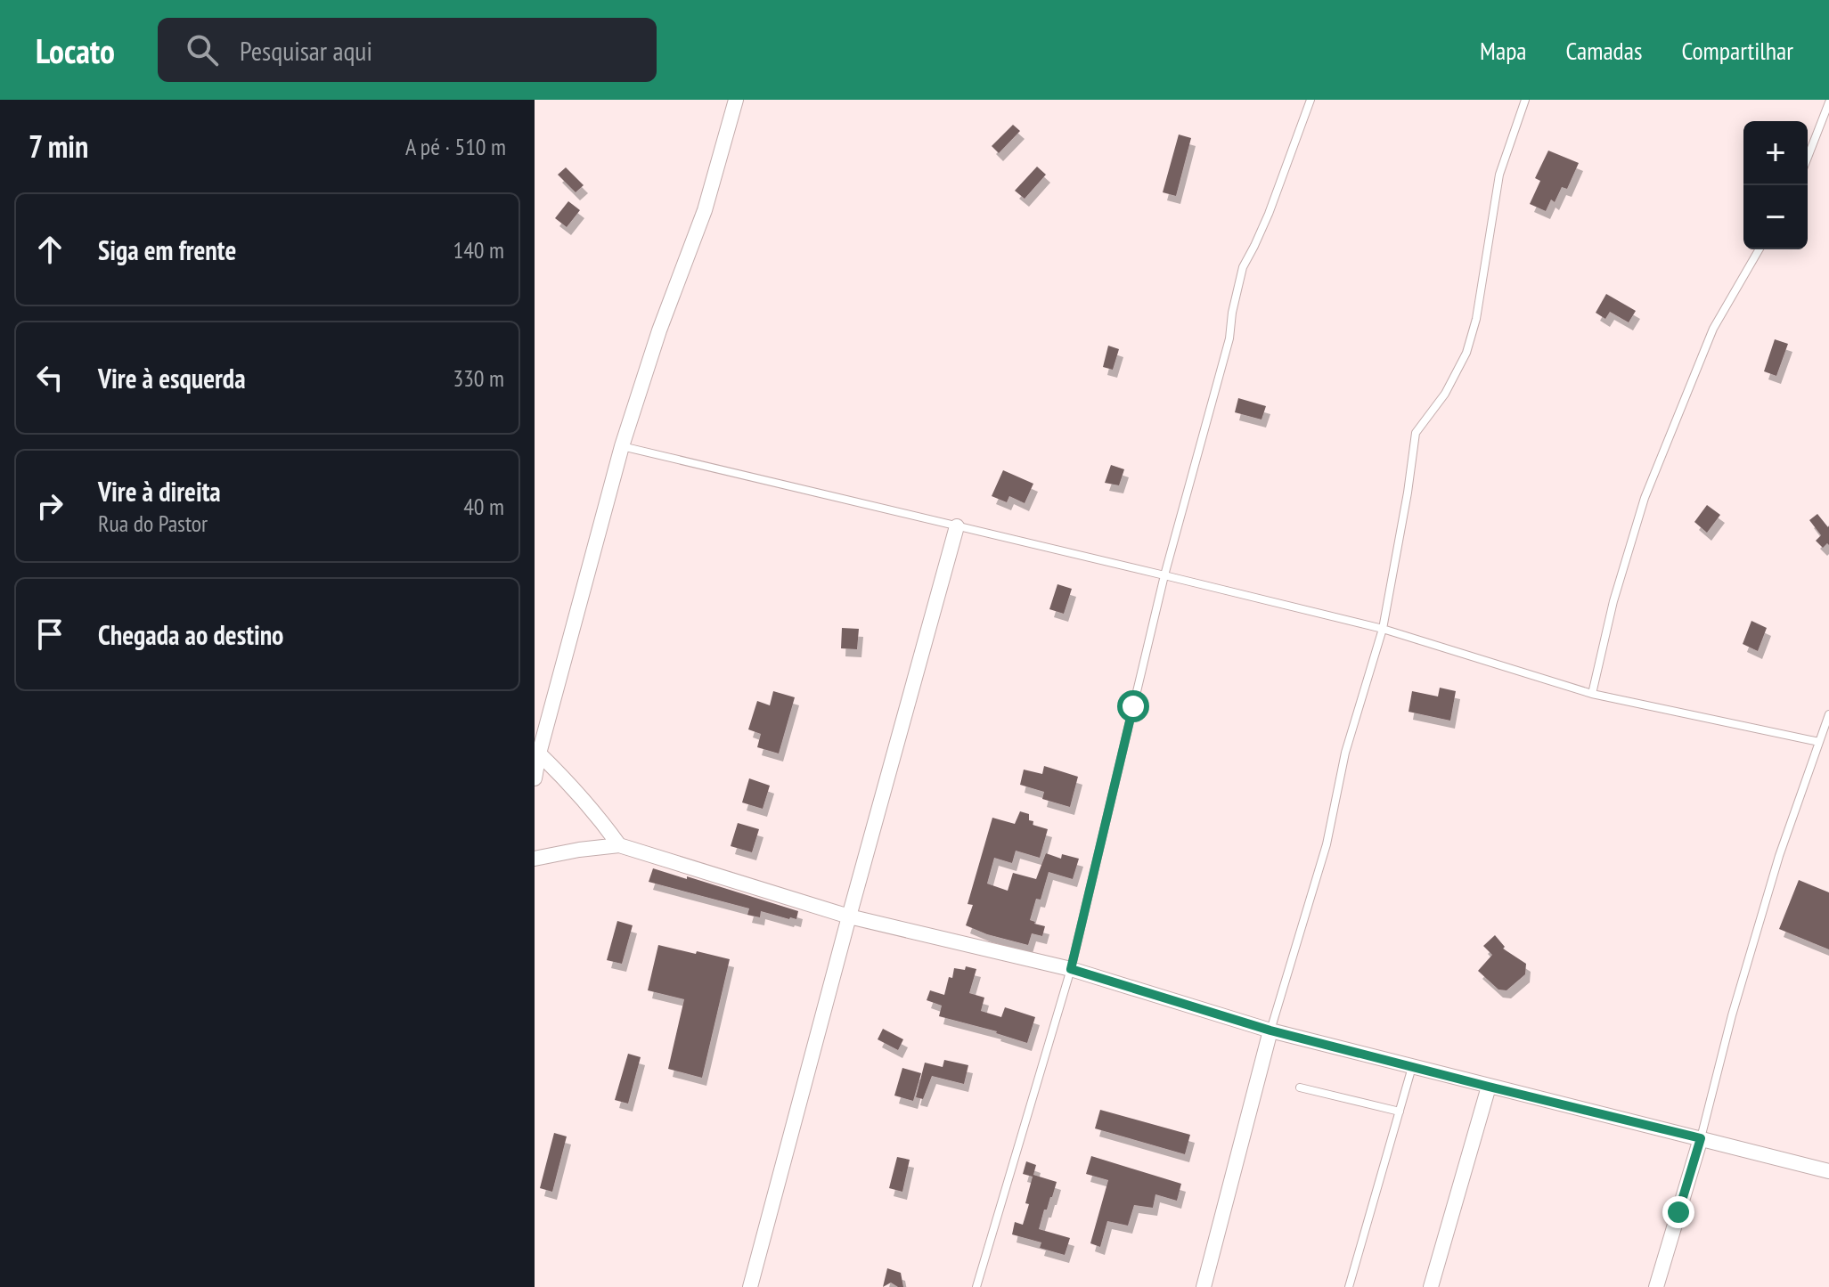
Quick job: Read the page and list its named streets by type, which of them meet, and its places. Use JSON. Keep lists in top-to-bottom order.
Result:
{
  "page": {
    "header": "Locato",
    "search": "Pesquisar aqui",
    "nav": ["Mapa", "Camadas", "Compartilhar"],
    "heading": ["7 min", "A pé · 510 m"],
    "map_buttons": ["+", "−"],
    "list": [
      ["Siga em frente", "140 m"],
      ["Vire à esquerda", "330 m"],
      ["Vire à direita", "Rua do Pastor", "40 m"],
      "Chegada ao destino"
    ]
  }
}
